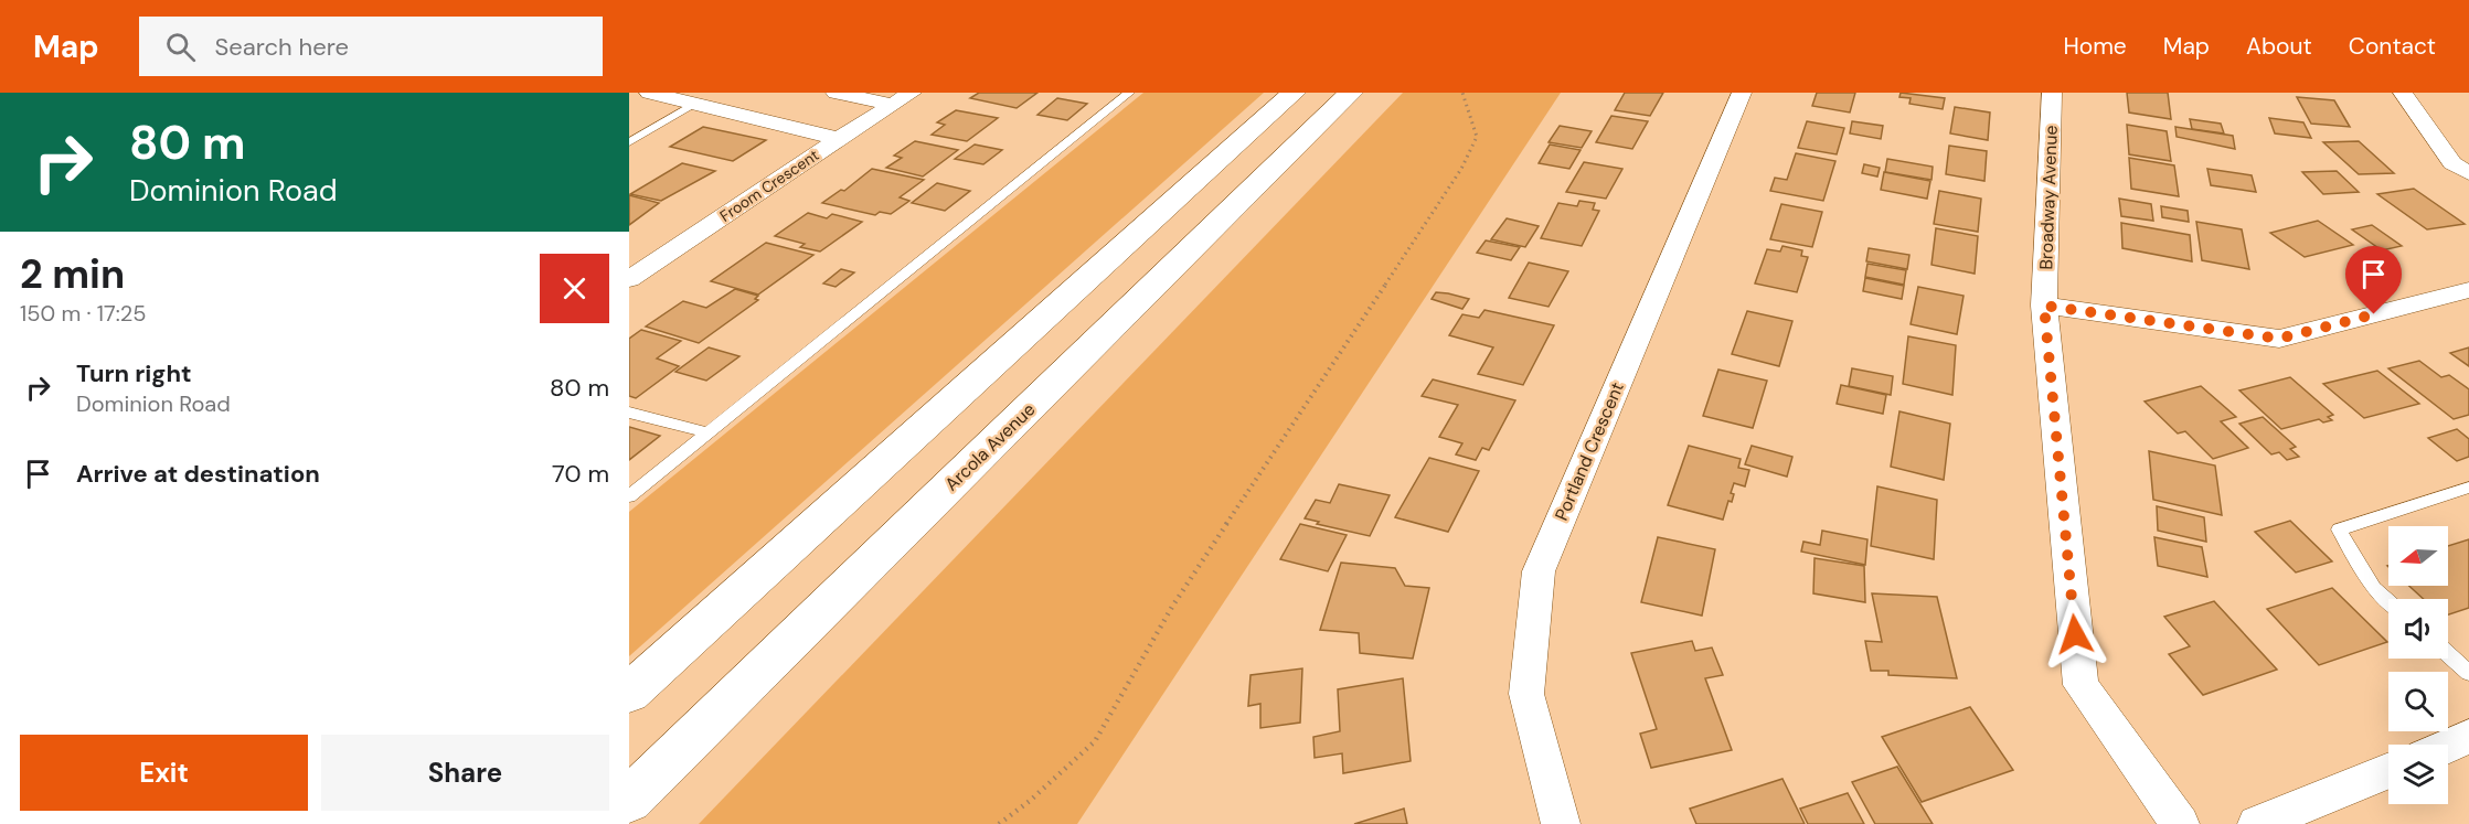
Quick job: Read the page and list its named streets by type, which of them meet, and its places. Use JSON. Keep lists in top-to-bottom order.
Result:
{
  "streets": {
    "main road": ["Arcola Avenue"],
    "street": ["Froom Crescent", "Broadway Avenue", "Portland Crescent"]
  },
  "north": "left",
  "page": {
    "header": "Map",
    "search": "Search here",
    "nav": [
      "Home",
      "Map",
      "About",
      "Contact"
    ],
    "turn": ["80 m", "Dominion Road"],
    "heading": ["2 min", "150 m · 17:25"],
    "list": [
      {
        "name": "Turn right",
        "note": "Dominion Road",
        "value": "80 m"
      },
      {
        "name": "Arrive at destination",
        "value": "70 m"
      }
    ],
    "buttons": ["Exit", "Share"]
  }
}
